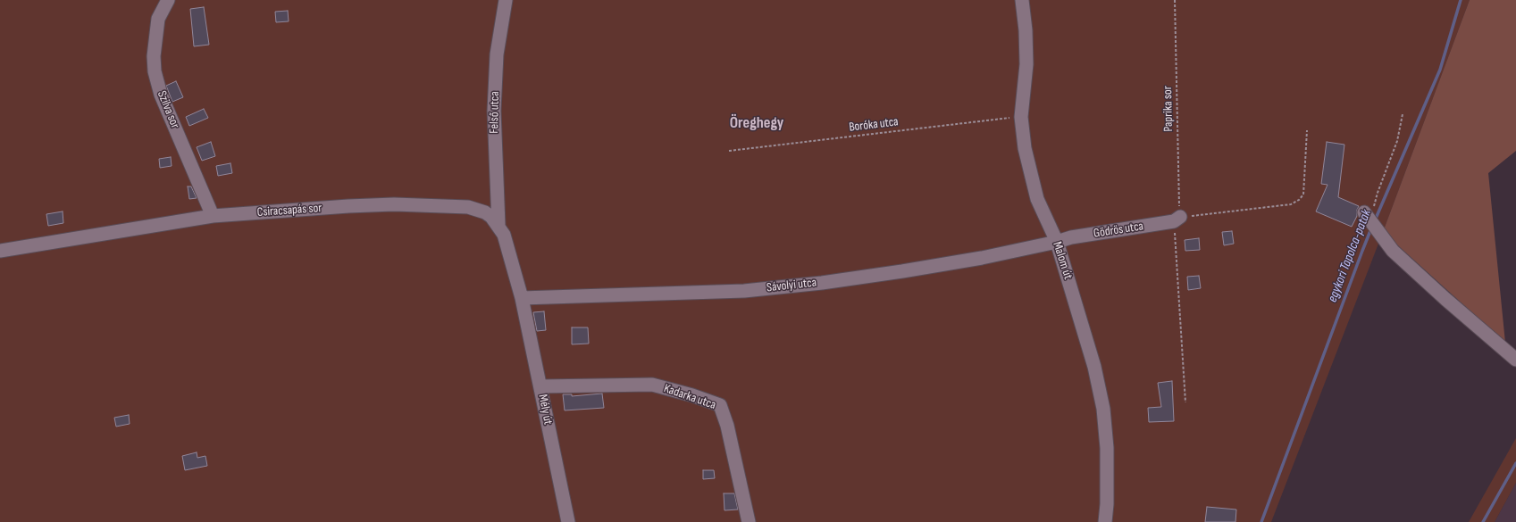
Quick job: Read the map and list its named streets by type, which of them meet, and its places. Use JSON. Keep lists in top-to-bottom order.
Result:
{
  "streets": {
    "street": [
      "Szilva sor",
      "Felső utca",
      "Csiracsapás sor",
      "Gödrös utca",
      "Malom út",
      "Sávolyi utca",
      "Kadarka utca",
      "Mély út"
    ],
    "path": ["Paprika sor", "Boróka utca"]
  },
  "crossings": [
    ["Paprika sor", "Gödrös utca"],
    ["Szilva sor", "Csiracsapás sor"],
    ["Felső utca", "Csiracsapás sor"],
    ["Boróka utca", "Malom út"],
    ["Csiracsapás sor", "Sávolyi utca"],
    ["Csiracsapás sor", "Mély út"],
    ["Gödrös utca", "Malom út"],
    ["Gödrös utca", "Sávolyi utca"],
    ["Malom út", "Sávolyi utca"],
    ["Sávolyi utca", "Mély út"],
    ["Kadarka utca", "Mély út"]
  ],
  "districts": ["Öreghegy"],
  "water": ["egykori Tapolca-patak"]
}
